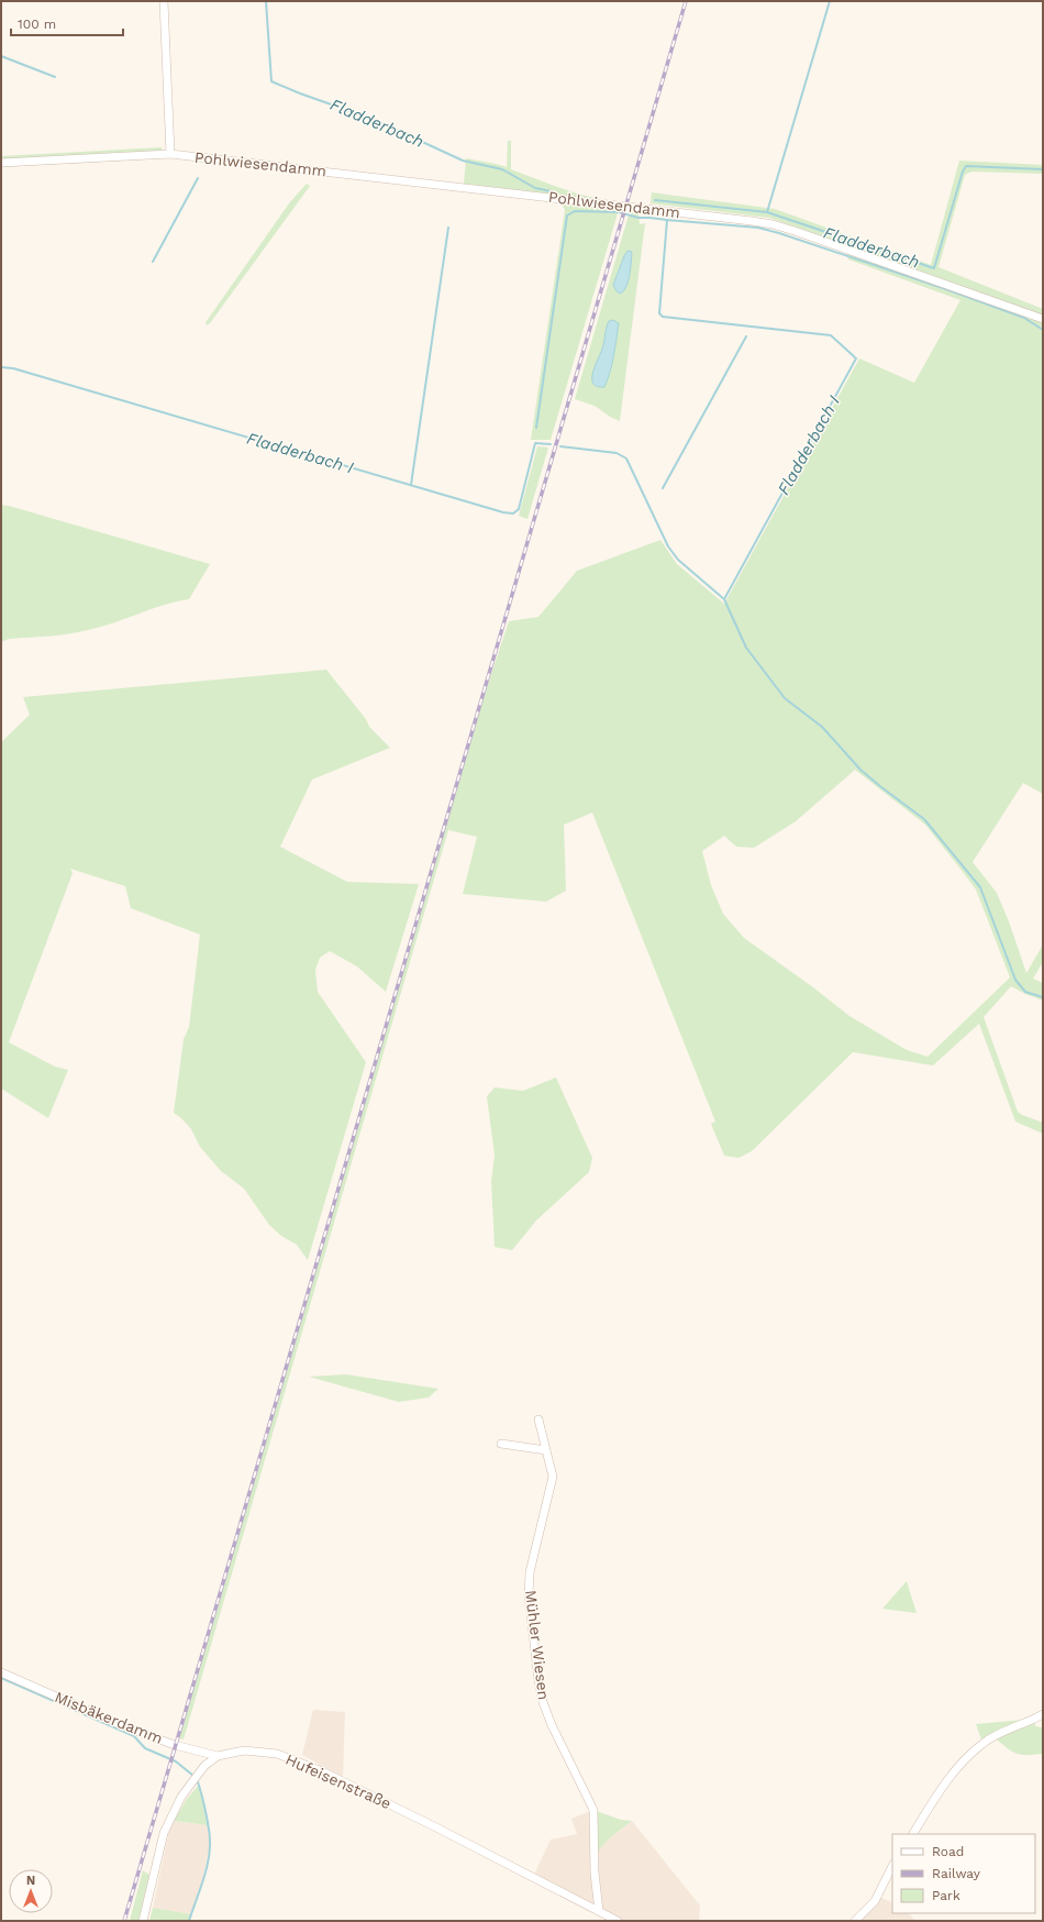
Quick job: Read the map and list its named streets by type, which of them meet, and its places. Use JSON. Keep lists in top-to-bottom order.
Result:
{
  "streets": {
    "street": [
      "Pohlwiesendamm",
      "Mühler Wiesen",
      "Misbäkerdamm",
      "Hufeisenstraße"
    ]
  },
  "crossings": [
    ["Mühler Wiesen", "Hufeisenstraße"],
    ["Misbäkerdamm", "Hufeisenstraße"]
  ],
  "water": ["Fladderbach", "Fladderbach I"],
  "legend": ["Road", "Railway", "Park"],
  "scale_bar": "100 m",
  "north": "top"
}
